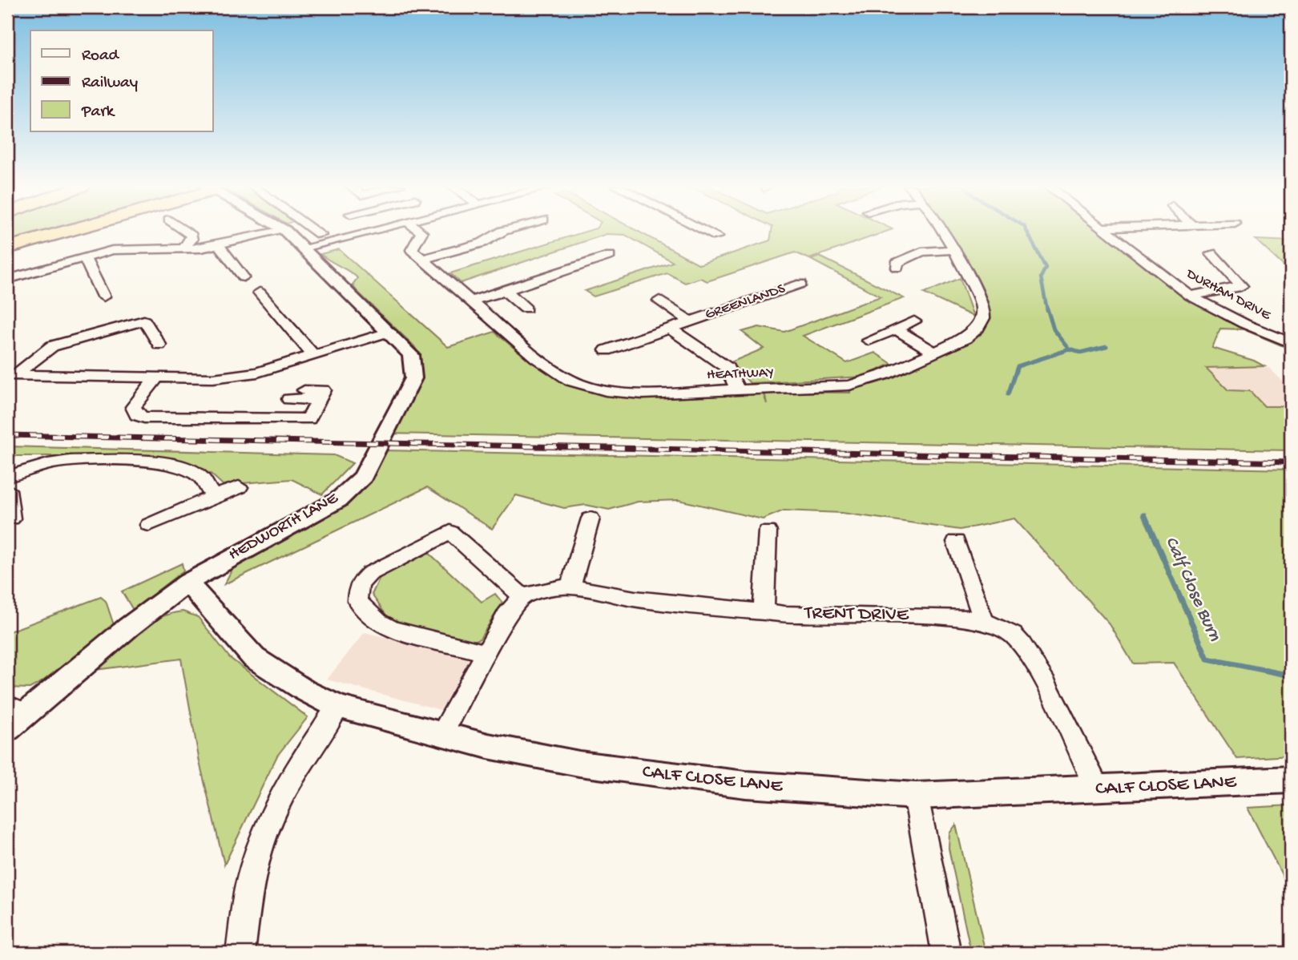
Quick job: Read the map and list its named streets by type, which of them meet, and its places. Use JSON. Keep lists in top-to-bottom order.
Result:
{
  "streets": {
    "street": [
      "DURHAM DRIVE",
      "GREENLANDS",
      "HEATHWAY",
      "HEDWORTH LANE",
      "TRENT DRIVE",
      "CALF CLOSE LANE"
    ]
  },
  "crossings": [
    ["HEDWORTH LANE", "CALF CLOSE LANE"],
    ["TRENT DRIVE", "CALF CLOSE LANE"]
  ],
  "water": ["Calf Close Burn"],
  "legend": ["Road", "Railway", "Park"]
}
